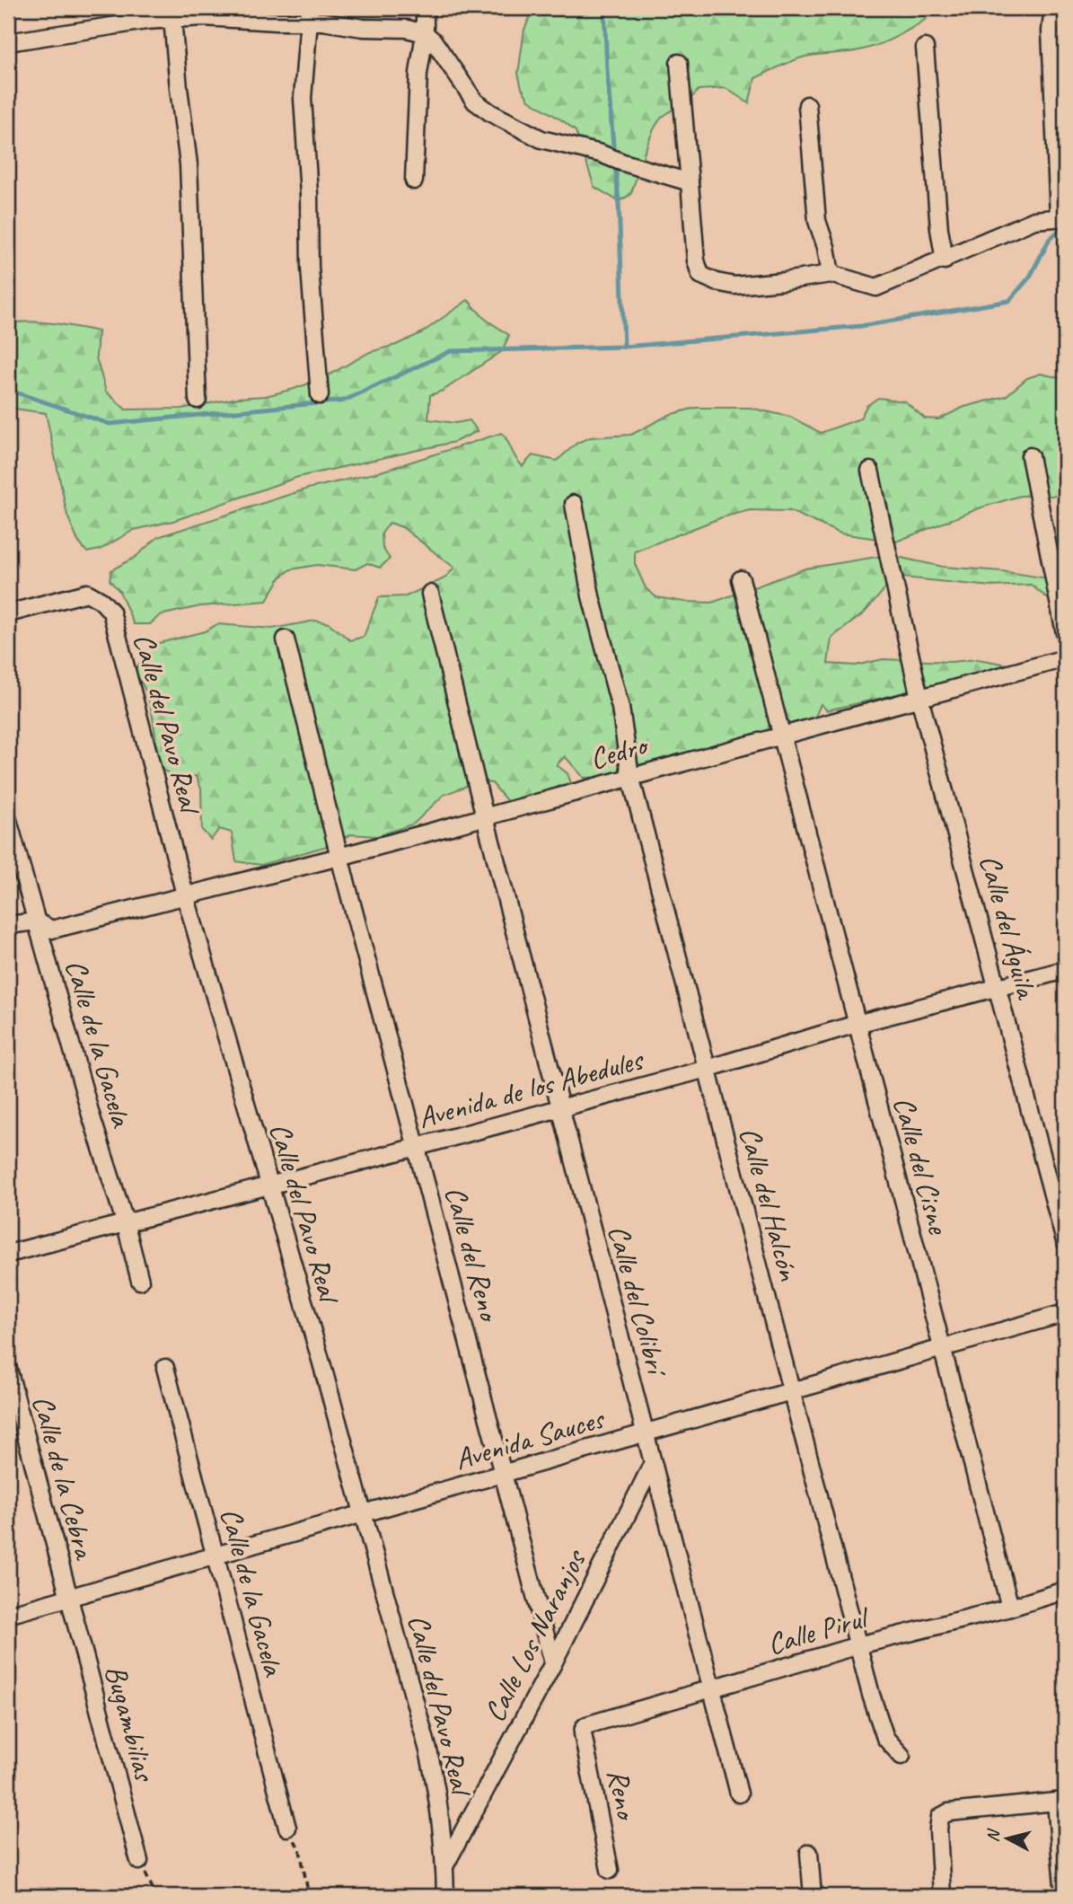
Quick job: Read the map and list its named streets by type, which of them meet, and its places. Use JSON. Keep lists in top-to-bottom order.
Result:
{
  "streets": {
    "street": [
      "Calle del Pavo Real",
      "Cedro",
      "Calle del Águila",
      "Calle de la Gacela",
      "Avenida de los Abedules",
      "Calle del Cisne",
      "Calle del Halcón",
      "Calle del Reno",
      "Calle del Colibrí",
      "Avenida Sauces",
      "Calle de la Cebra",
      "Calle Pirul",
      "Calle Los Naranjos",
      "Bugambilias",
      "Reno"
    ]
  },
  "crossings": [
    ["Calle del Pavo Real", "Cedro"],
    ["Calle del Pavo Real", "Avenida de los Abedules"],
    ["Calle del Pavo Real", "Avenida Sauces"],
    ["Calle del Pavo Real", "Calle Los Naranjos"],
    ["Cedro", "Calle del Águila"],
    ["Cedro", "Calle de la Gacela"],
    ["Cedro", "Calle del Cisne"],
    ["Cedro", "Calle del Halcón"],
    ["Cedro", "Calle del Reno"],
    ["Cedro", "Calle del Colibrí"],
    ["Calle del Águila", "Avenida de los Abedules"],
    ["Calle de la Gacela", "Avenida de los Abedules"],
    ["Calle de la Gacela", "Avenida Sauces"],
    ["Avenida de los Abedules", "Calle del Cisne"],
    ["Avenida de los Abedules", "Calle del Halcón"],
    ["Avenida de los Abedules", "Calle del Reno"],
    ["Avenida de los Abedules", "Calle del Colibrí"],
    ["Calle del Cisne", "Avenida Sauces"],
    ["Calle del Cisne", "Calle Pirul"],
    ["Calle del Halcón", "Avenida Sauces"],
    ["Calle del Halcón", "Calle Pirul"],
    ["Calle del Reno", "Avenida Sauces"],
    ["Calle del Reno", "Calle Los Naranjos"],
    ["Calle del Colibrí", "Avenida Sauces"],
    ["Calle del Colibrí", "Calle Pirul"],
    ["Calle del Colibrí", "Calle Los Naranjos"],
    ["Avenida Sauces", "Calle de la Cebra"],
    ["Avenida Sauces", "Bugambilias"],
    ["Calle de la Cebra", "Bugambilias"],
    ["Calle Pirul", "Reno"]
  ],
  "north": "left"
}
